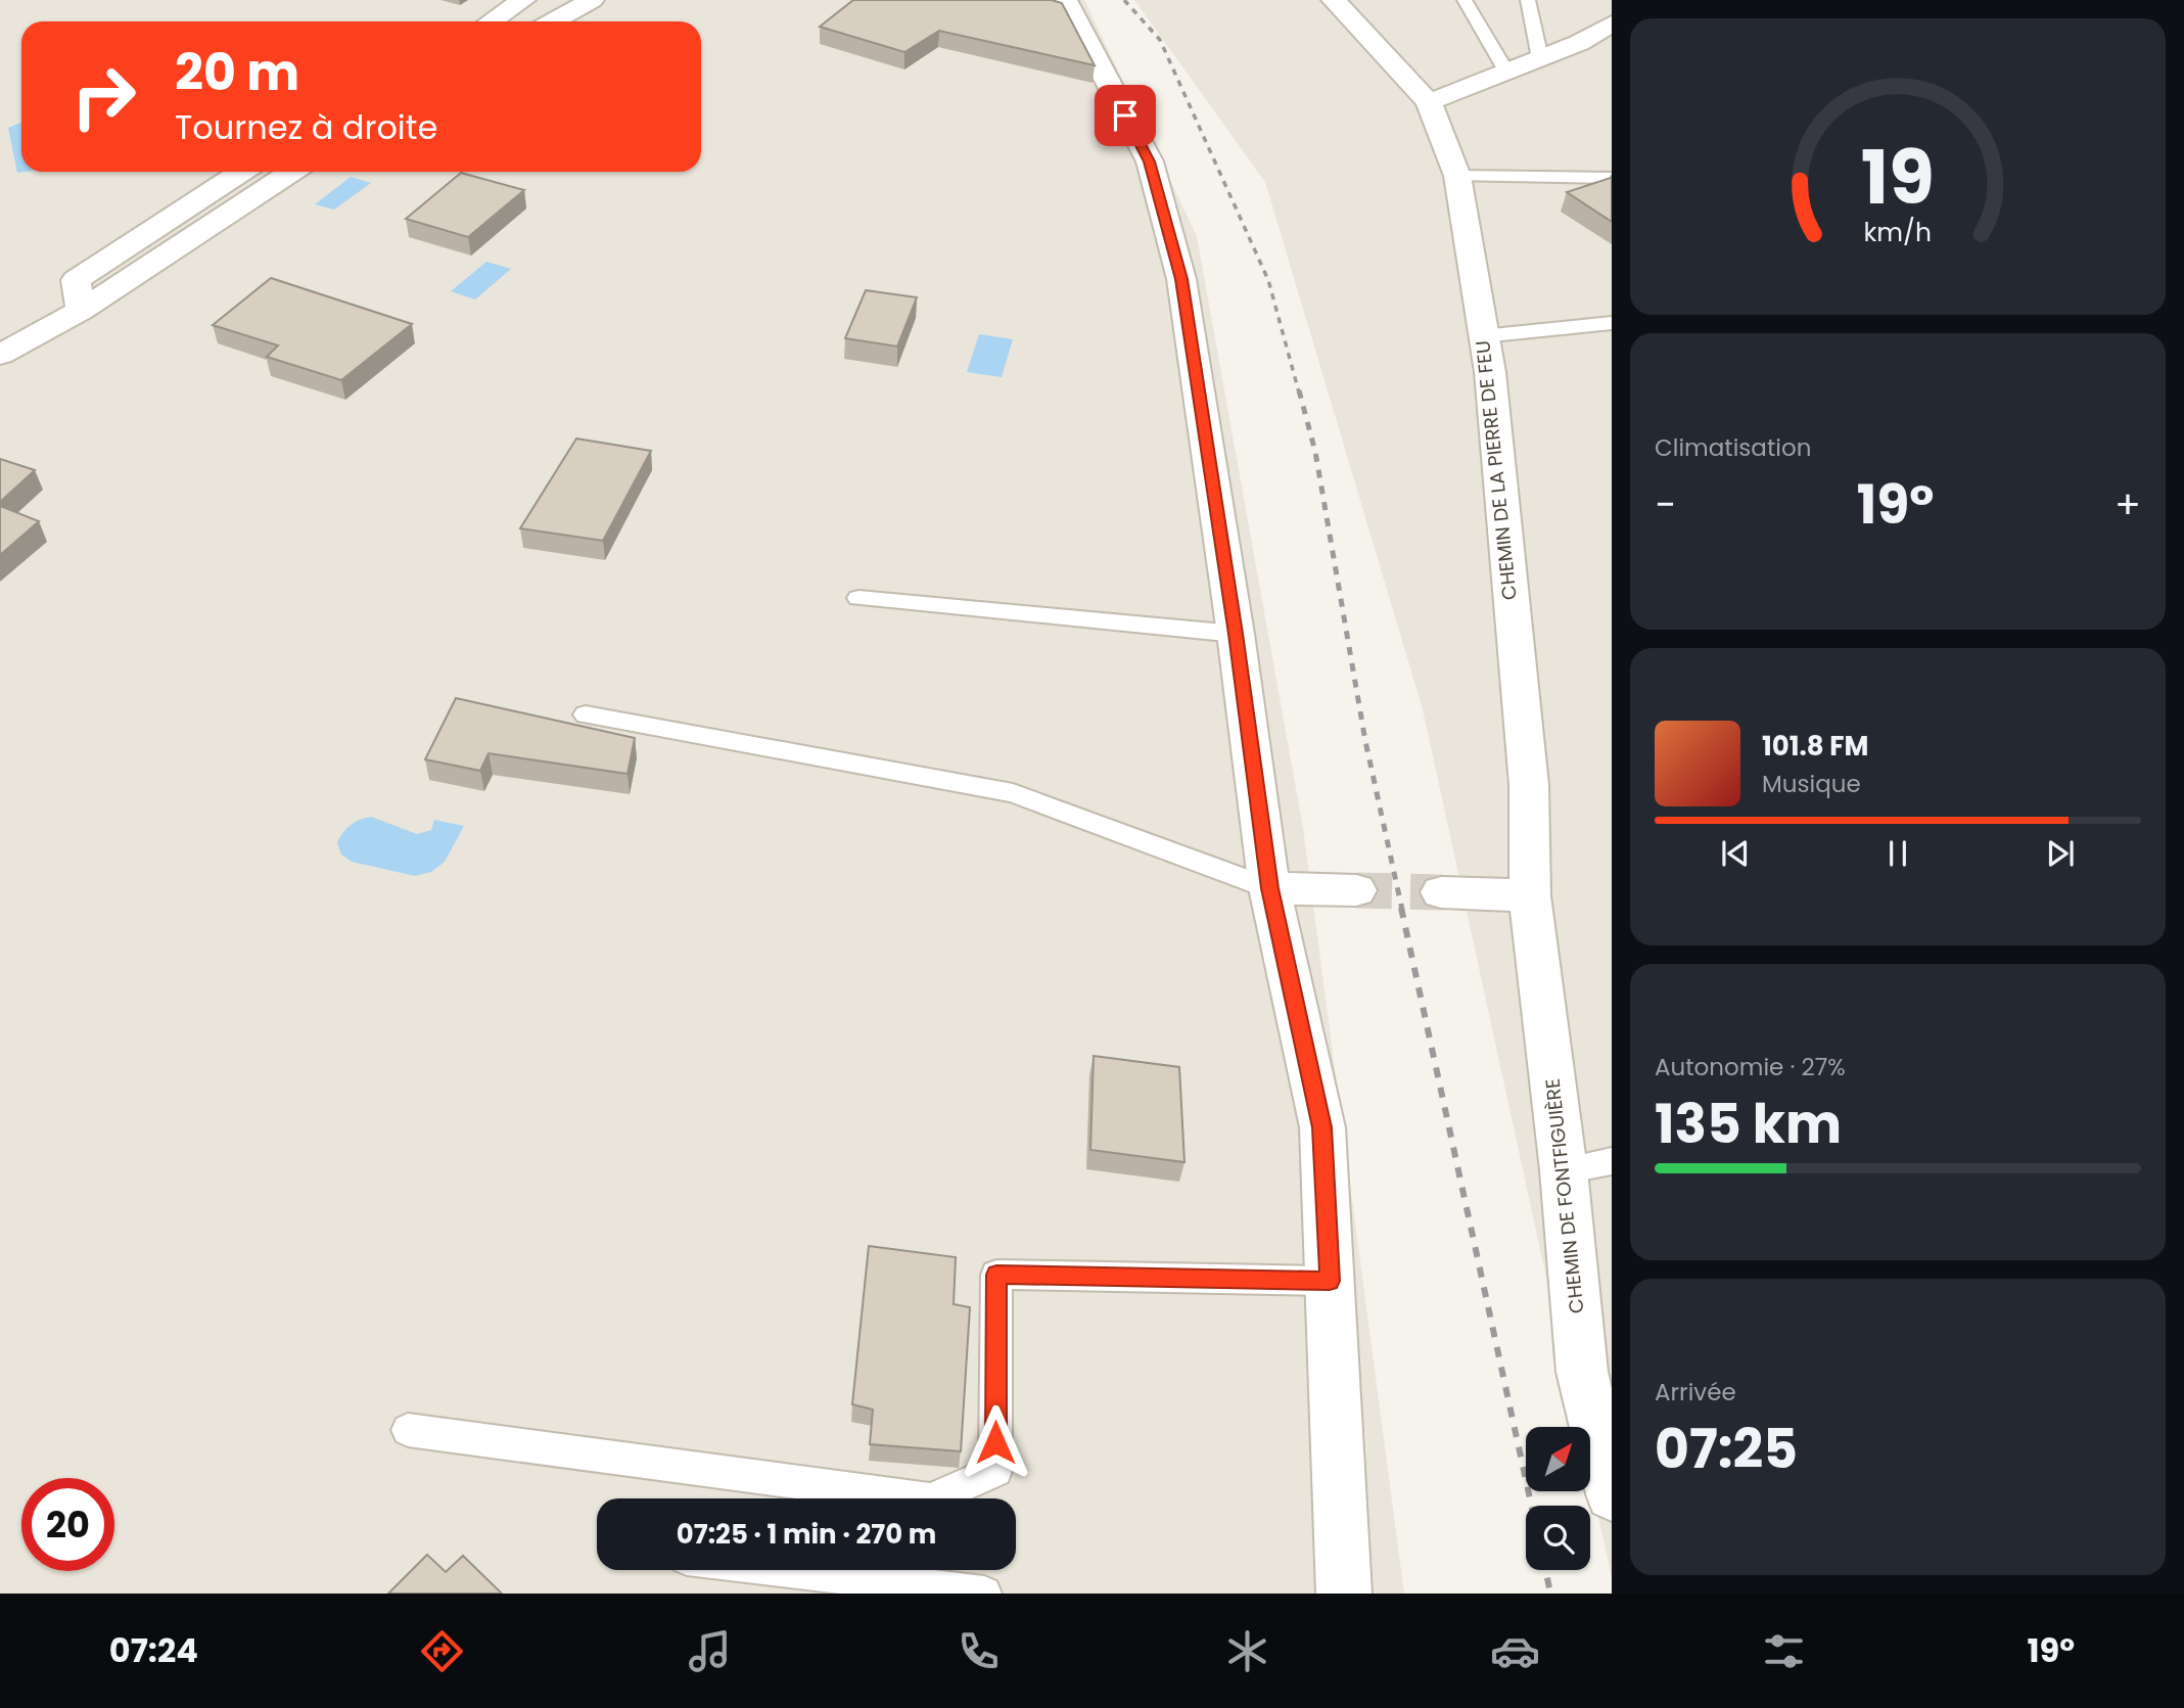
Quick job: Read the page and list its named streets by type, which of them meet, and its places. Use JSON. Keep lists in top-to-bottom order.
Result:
{
  "streets": {
    "street": ["CHEMIN DE LA PIERRE DE FEU", "CHEMIN DE FONTFIGUIÈRE"]
  },
  "crossings": [
    ["CHEMIN DE LA PIERRE DE FEU", "CHEMIN DE FONTFIGUIÈRE"]
  ],
  "north": "top right",
  "page": {
    "turn": ["20 m", "Tournez à droite"],
    "tile": [
      "Climatisation",
      ["Autonomie · 27%", "135 km"],
      ["Arrivée", "07:25"]
    ],
    "heat": ["−", "19°", "+"],
    "song": ["101.8 FM", "Musique"],
    "limit": "20",
    "trip": "07:25 · 1 min · 270 m",
    "tabs": ["07:24", "19°"],
    "gauge": ["19", "km/h"]
  }
}
